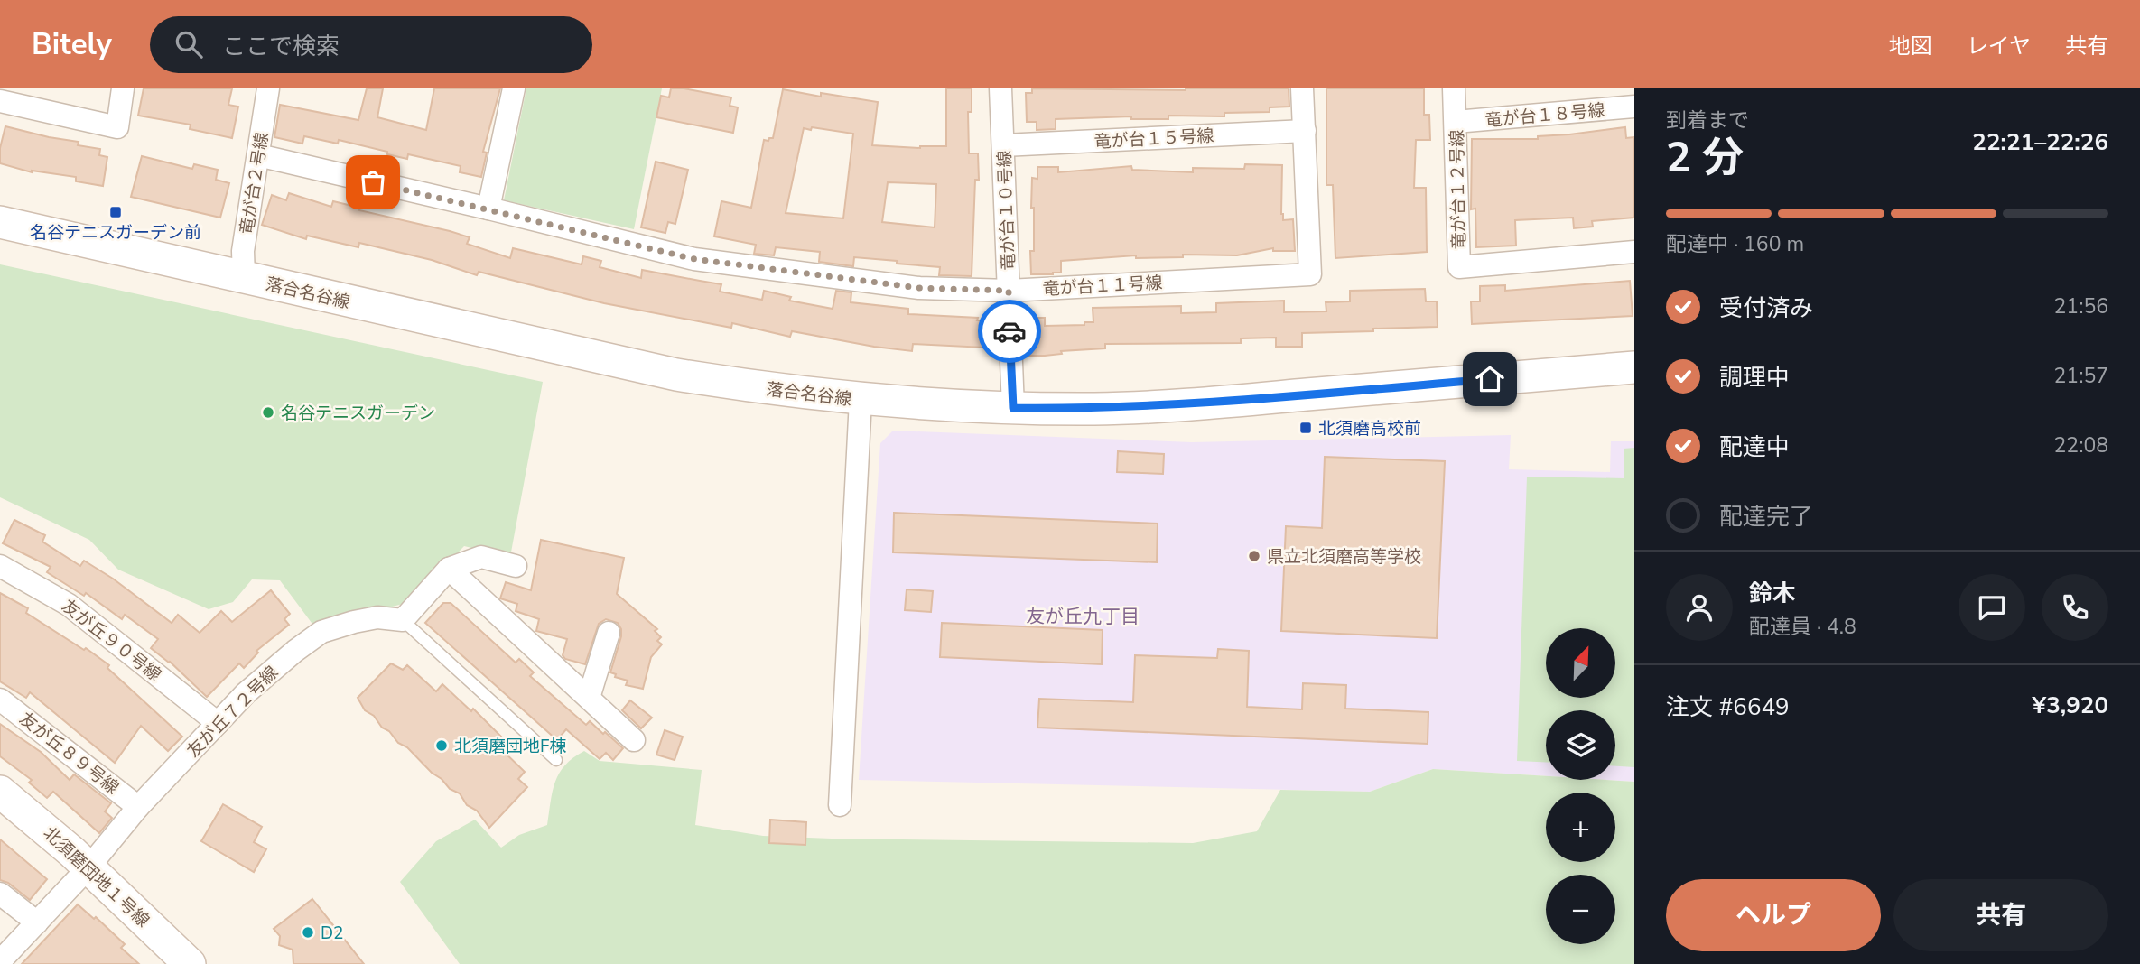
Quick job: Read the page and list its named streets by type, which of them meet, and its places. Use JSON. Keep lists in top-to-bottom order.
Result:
{
  "streets": {
    "street": [
      "竜が台１８号線",
      "竜が台１５号線",
      "竜が台２号線",
      "竜が台１２号線",
      "竜が台１０号線",
      "竜が台１１号線",
      "落合名谷線",
      "友が丘９０号線",
      "友が丘７２号線",
      "友が丘８９号線",
      "北須磨団地１号線"
    ]
  },
  "crossings": [
    ["竜が台１８号線", "竜が台１２号線"],
    ["竜が台１５号線", "竜が台１０号線"],
    ["竜が台１５号線", "竜が台１１号線"],
    ["竜が台２号線", "竜が台１１号線"],
    ["竜が台２号線", "落合名谷線"],
    ["竜が台１０号線", "竜が台１１号線"],
    ["竜が台１０号線", "落合名谷線"],
    ["友が丘９０号線", "友が丘７２号線"],
    ["友が丘７２号線", "友が丘８９号線"],
    ["友が丘７２号線", "北須磨団地１号線"]
  ],
  "districts": ["友が丘九丁目"],
  "places": {
    "transit": ["名谷テニスガーデン前", "北須磨高校前"],
    "other": [
      "名谷テニスガーデン",
      "県立北須磨高等学校",
      "北須磨団地F棟",
      "D2"
    ]
  },
  "north": "top right",
  "page": {
    "header": "Bitely",
    "search": "ここで検索",
    "nav": ["地図", "レイヤ", "共有"],
    "heading": ["2 分", "到着まで", "22:21–22:26"],
    "panel": [
      "鈴木",
      "配達員 · 4.8",
      "注文 #6649",
      "¥3,920"
    ],
    "bar": "配達中 · 160 m",
    "list": [
      ["受付済み", "21:56"],
      ["調理中", "21:57"],
      ["配達中", "22:08"],
      "配達完了"
    ],
    "map_buttons": ["+", "−"],
    "buttons": ["ヘルプ", "共有"]
  }
}
